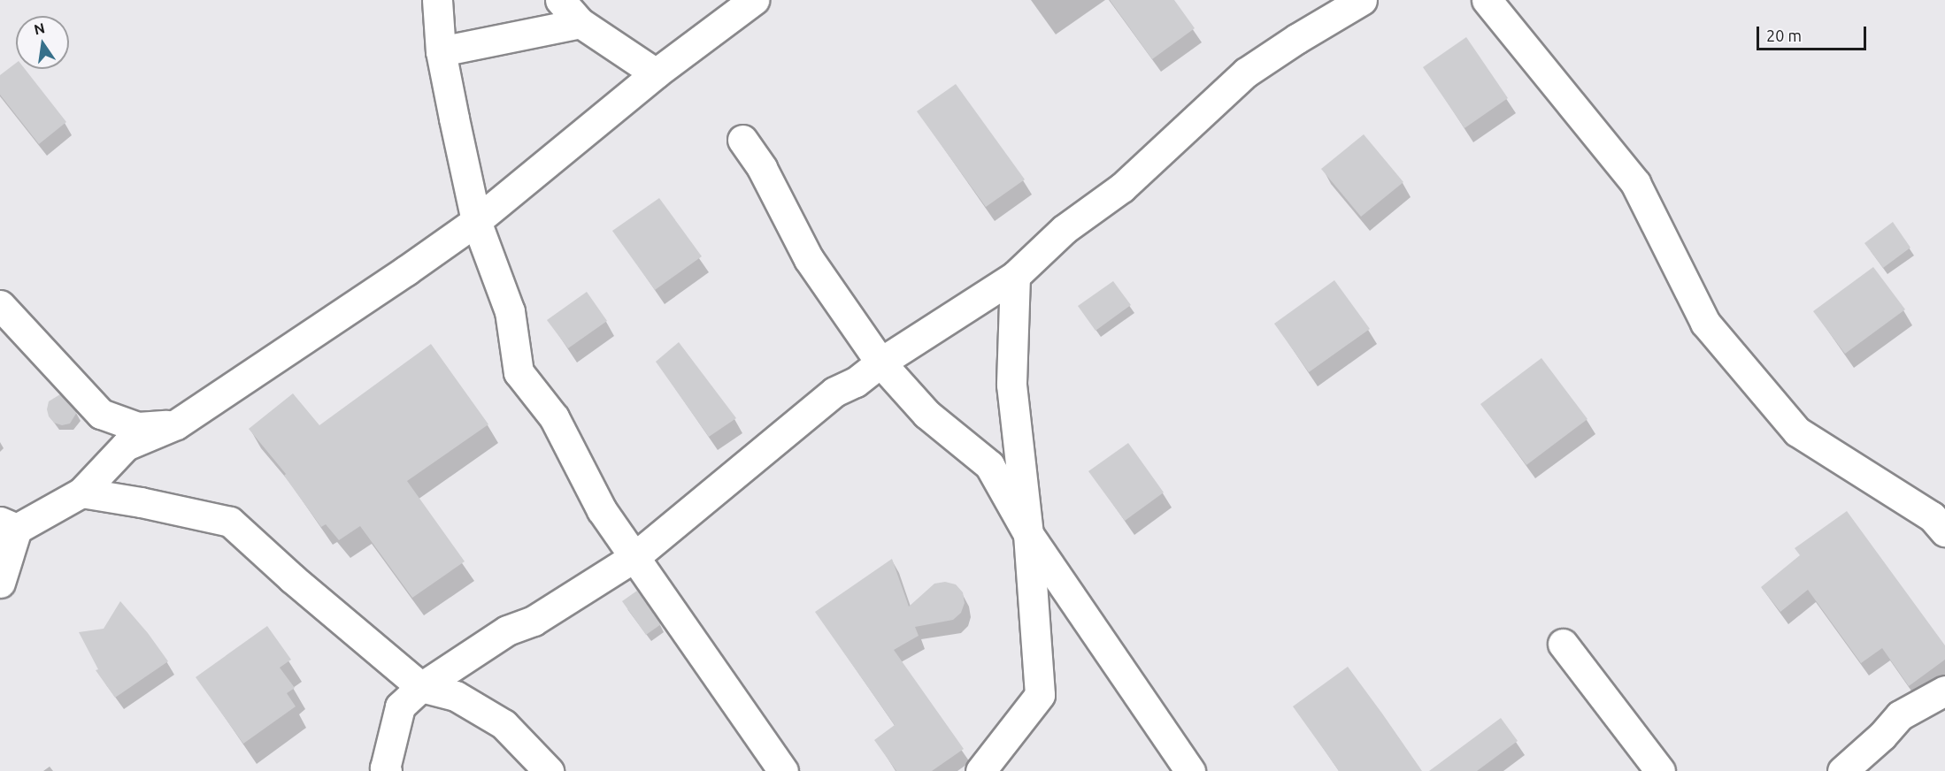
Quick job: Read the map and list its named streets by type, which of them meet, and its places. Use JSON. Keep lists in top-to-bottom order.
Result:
{
  "scale_bar": "20 m",
  "north": "top"
}
